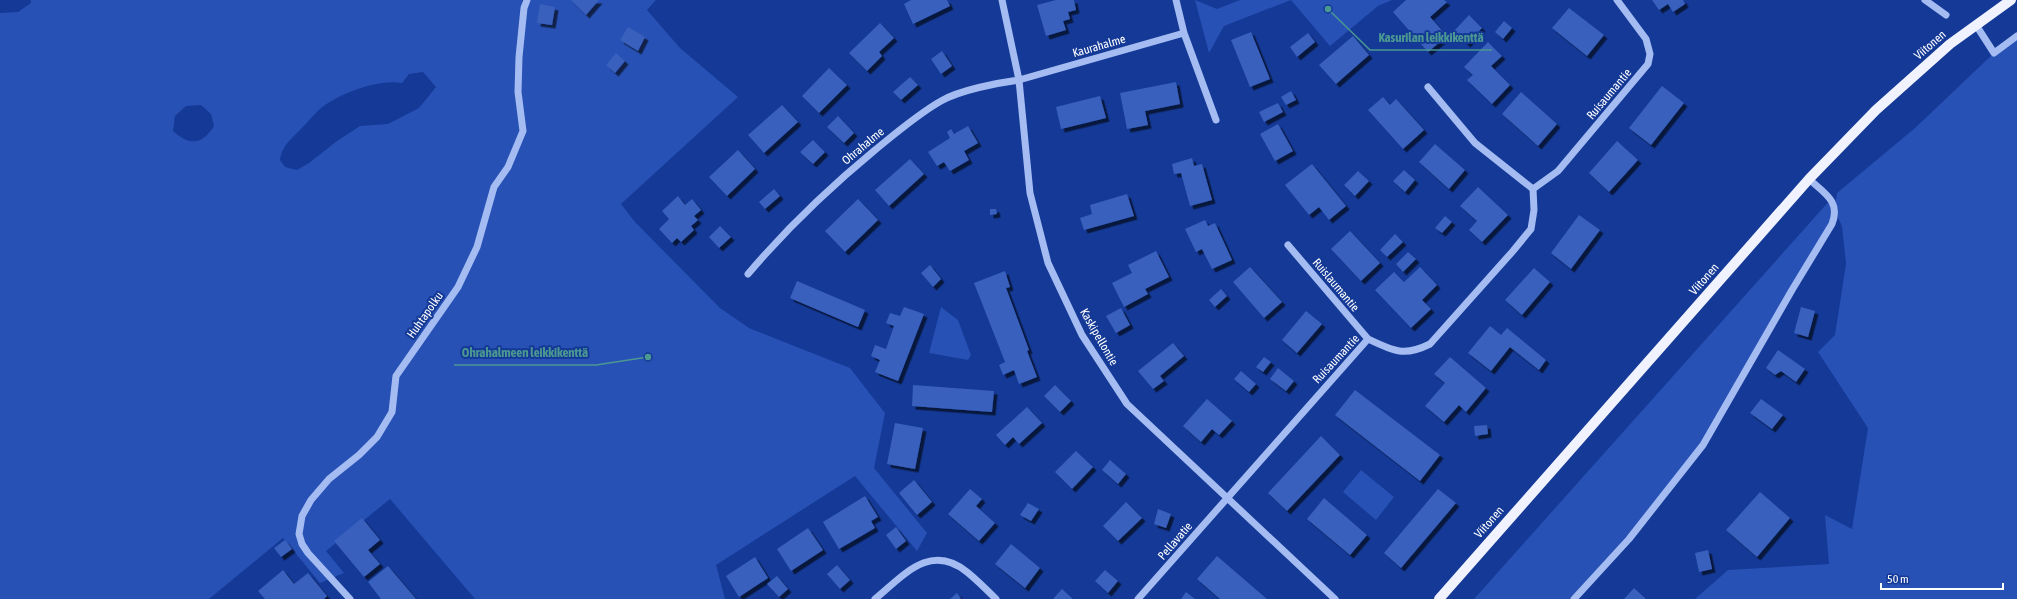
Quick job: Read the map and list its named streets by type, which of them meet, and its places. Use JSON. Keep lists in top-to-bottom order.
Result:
{
  "streets": {
    "main road": ["Viitonen"],
    "street": [
      "Kaurahalme",
      "Ruisaumantie",
      "Ohrahalme",
      "Ruislaumantie",
      "Huhtapolku",
      "Kaskipellontie",
      "Pellavatie"
    ]
  },
  "crossings": [
    ["Kaurahalme", "Ohrahalme"],
    ["Kaurahalme", "Kaskipellontie"],
    ["Ruisaumantie", "Ruislaumantie"],
    ["Ruisaumantie", "Kaskipellontie"],
    ["Ruisaumantie", "Pellavatie"],
    ["Ohrahalme", "Kaskipellontie"],
    ["Kaskipellontie", "Pellavatie"]
  ],
  "places": ["Kasurilan leikkikenttä", "Ohrahalmeen leikkikenttä"],
  "scale_bar": "50 m"
}
